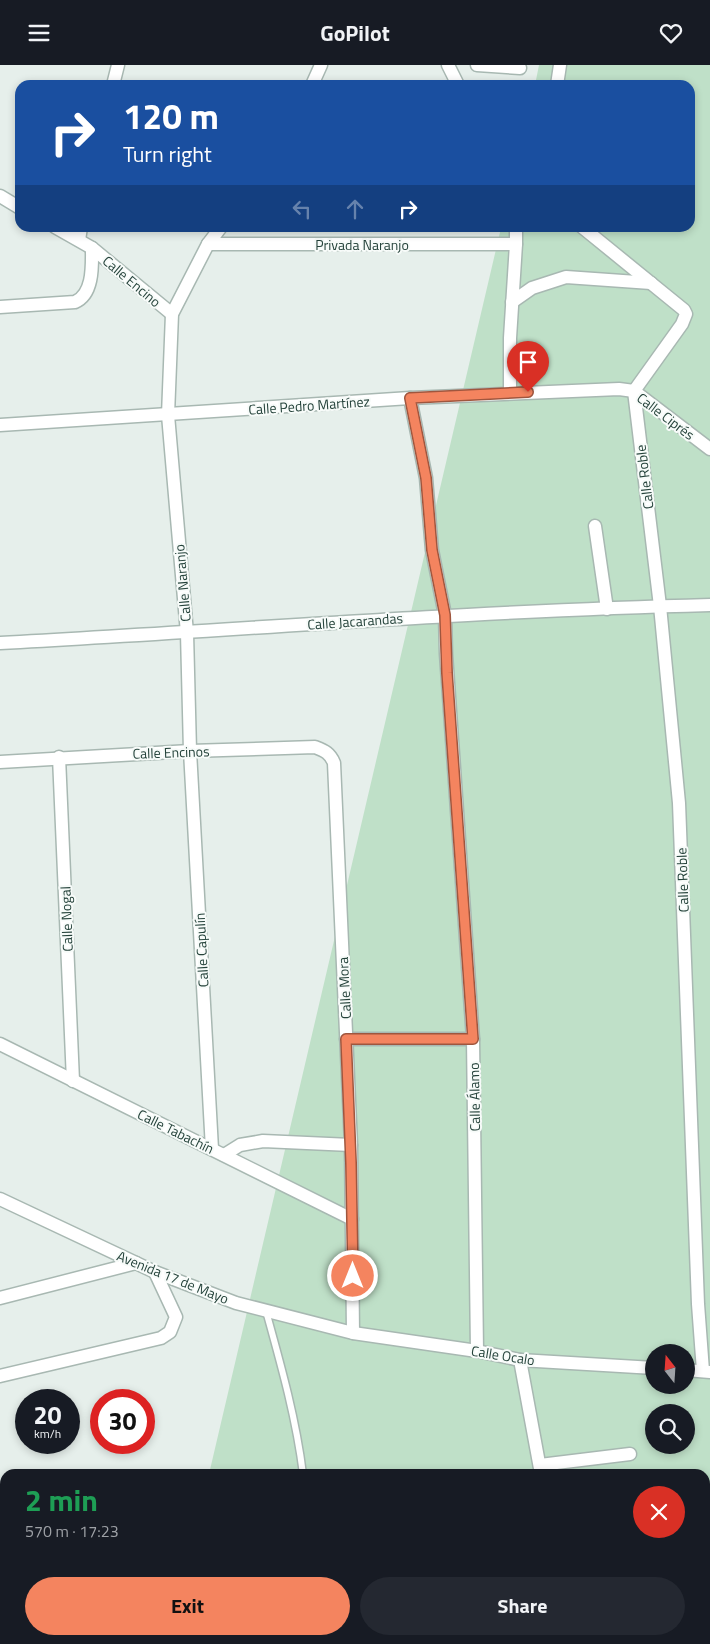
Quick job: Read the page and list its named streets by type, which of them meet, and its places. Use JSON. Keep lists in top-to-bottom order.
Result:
{
  "streets": {
    "street": [
      "Privada Naranjo",
      "Calle Encino",
      "Calle Pedro Martínez",
      "Calle Ciprés",
      "Calle Roble",
      "Calle Naranjo",
      "Calle Jacarandas",
      "Calle Encinos",
      "Calle Nogal",
      "Calle Capulín",
      "Calle Mora",
      "Calle Álamo",
      "Calle Tabachín",
      "Avenida 17 de Mayo",
      "Calle Ocalo"
    ]
  },
  "crossings": [
    ["Calle Encino", "Calle Pedro Martínez"],
    ["Calle Encino", "Calle Naranjo"],
    ["Calle Pedro Martínez", "Calle Ciprés"],
    ["Calle Pedro Martínez", "Calle Naranjo"],
    ["Calle Pedro Martínez", "Calle Álamo"],
    ["Calle Ciprés", "Calle Roble"],
    ["Calle Roble", "Calle Jacarandas"],
    ["Calle Naranjo", "Calle Jacarandas"],
    ["Calle Naranjo", "Calle Encinos"],
    ["Calle Naranjo", "Calle Capulín"],
    ["Calle Jacarandas", "Calle Álamo"],
    ["Calle Encinos", "Calle Nogal"],
    ["Calle Encinos", "Calle Capulín"],
    ["Calle Encinos", "Calle Mora"],
    ["Calle Nogal", "Calle Tabachín"],
    ["Calle Capulín", "Calle Tabachín"],
    ["Calle Mora", "Calle Tabachín"],
    ["Calle Mora", "Avenida 17 de Mayo"],
    ["Calle Mora", "Calle Ocalo"],
    ["Calle Álamo", "Calle Ocalo"],
    ["Avenida 17 de Mayo", "Calle Ocalo"]
  ],
  "north": "top",
  "page": {
    "header": "GoPilot",
    "turn": ["120 m", "Turn right"],
    "speed": "20 km/h",
    "limit": "30",
    "heading": ["2 min", "570 m · 17:23"],
    "buttons": ["Exit", "Share"]
  }
}
